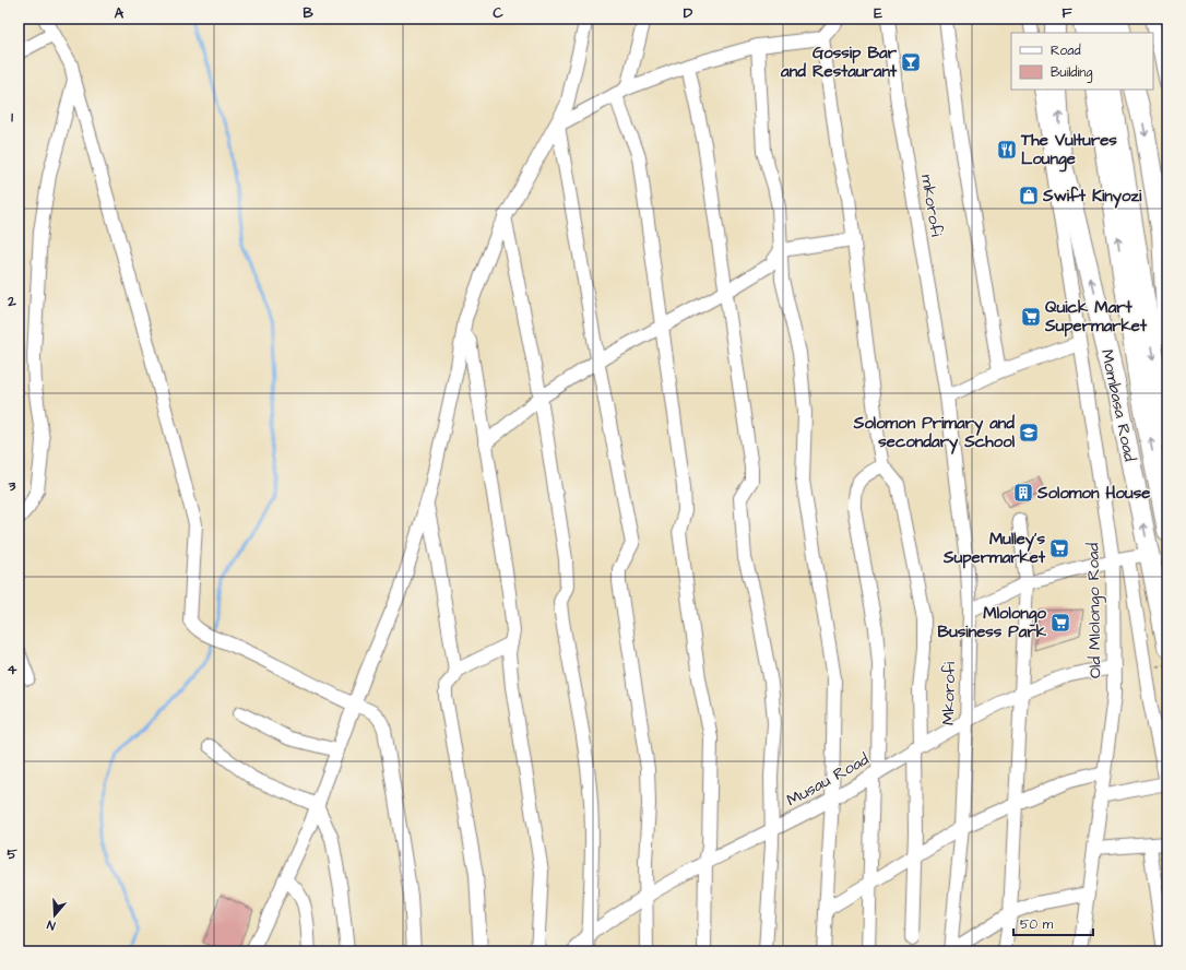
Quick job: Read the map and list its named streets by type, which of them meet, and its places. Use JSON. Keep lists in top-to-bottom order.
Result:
{
  "streets": {
    "highway": ["Mombasa Road"],
    "street": [
      "mkorofi",
      "Old Mlolongo Road",
      "Mkorofi",
      "Musau Road"
    ]
  },
  "crossings": [
    ["mkorofi", "Mkorofi"],
    ["Old Mlolongo Road", "Musau Road"],
    ["Mkorofi", "Musau Road"]
  ],
  "places": {
    "bar": ["Gossip Bar and Restaurant"],
    "restaurant": ["The Vultures Lounge"],
    "shop": ["Swift Kinyozi"],
    "supermarket": ["Quick Mart Supermarket", "Mulley's Supermarket", "Mlolongo Business Park"],
    "school or university": ["Solomon Primary and secondary School"],
    "building": ["Solomon House"]
  },
  "legend": ["Road", "Building"],
  "scale_bar": "50 m",
  "north": "bottom",
  "grid": {
    "columns": [
      "A",
      "B",
      "C",
      "D",
      "E",
      "F"
    ],
    "rows": [
      "1",
      "2",
      "3",
      "4",
      "5"
    ]
  }
}
